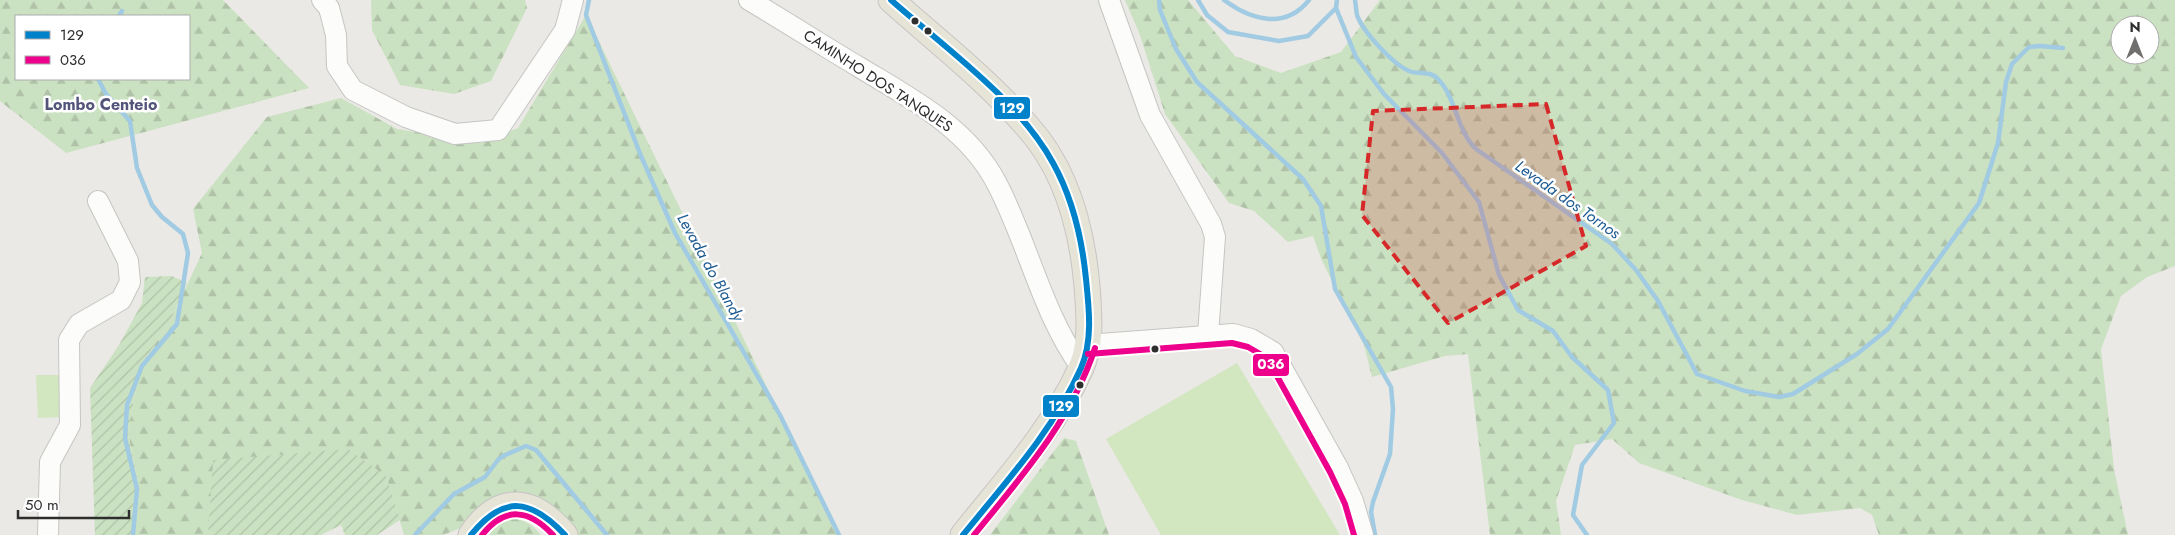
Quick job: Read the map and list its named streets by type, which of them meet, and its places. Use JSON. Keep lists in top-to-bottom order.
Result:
{
  "streets": {
    "street": ["CAMINHO DOS TANQUES"]
  },
  "districts": ["Lombo Centeio"],
  "water": ["Levada dos Tornos", "Levada do Blandy"],
  "lines": ["transit line 129", "transit line 036"],
  "legend": ["129", "036"],
  "scale_bar": "50 m",
  "north": "top"
}
